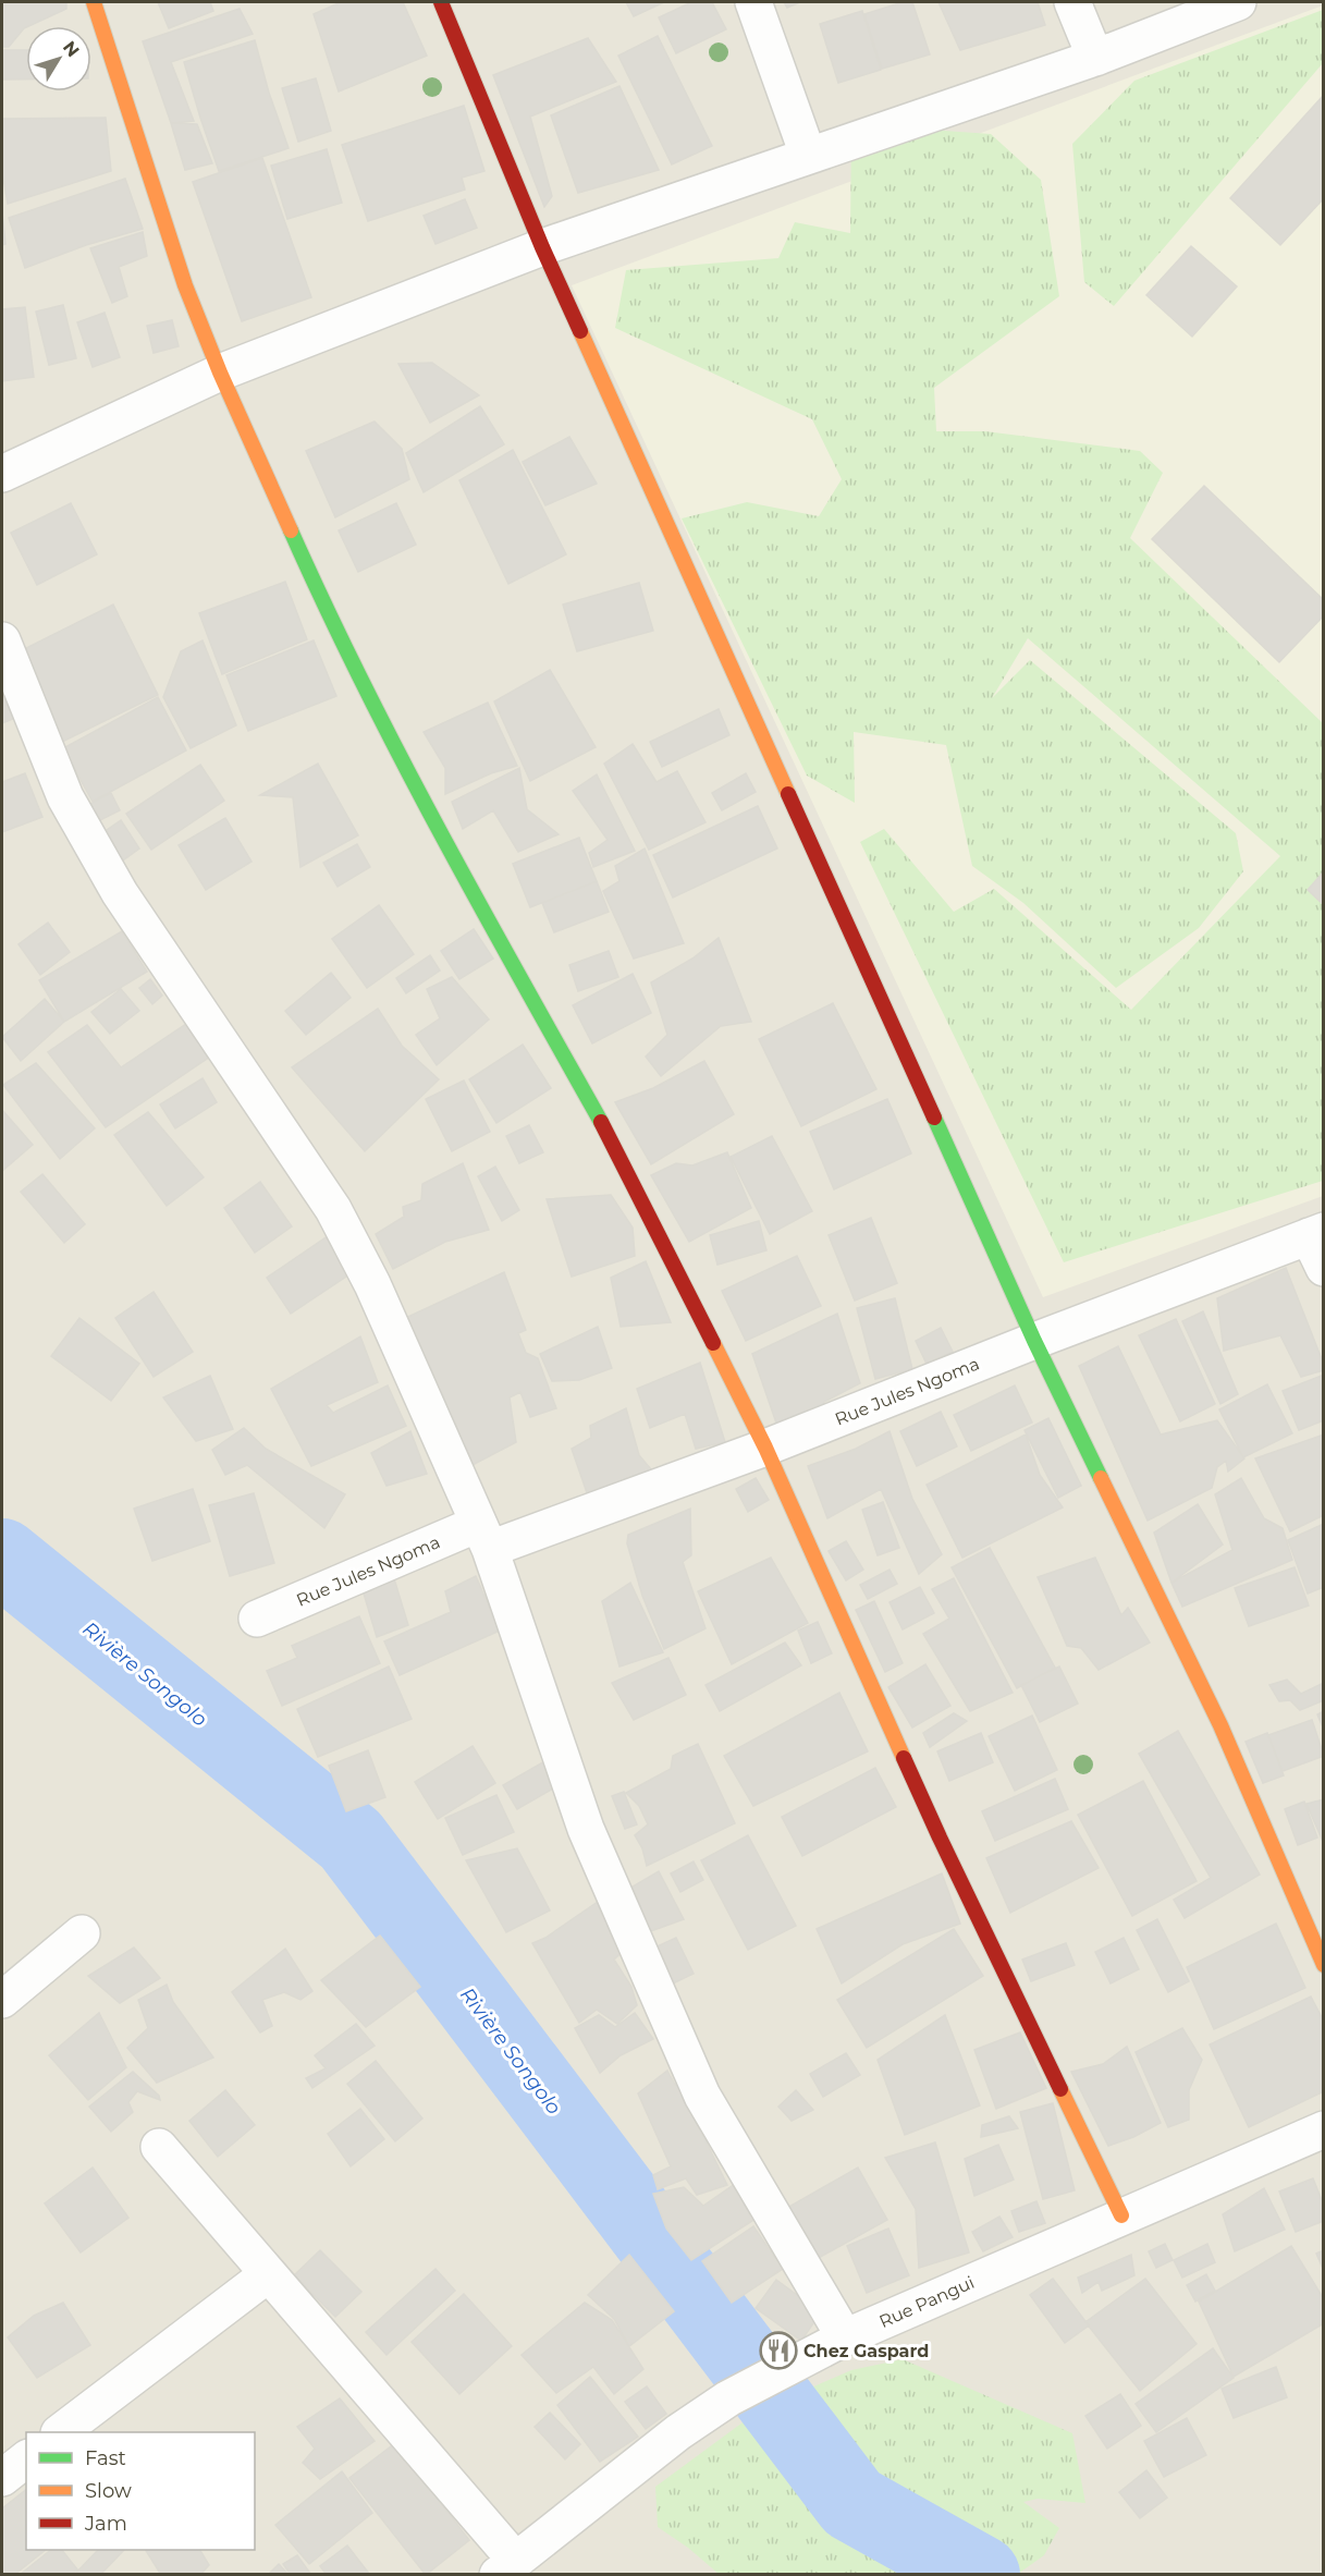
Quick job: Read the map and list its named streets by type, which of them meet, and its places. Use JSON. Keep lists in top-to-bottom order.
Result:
{
  "streets": {
    "street": ["Rue Jules Ngoma", "Rue Pangui"]
  },
  "water": ["Rivière Songolo"],
  "places": {
    "restaurant": ["Chez Gaspard"]
  },
  "legend": ["Fast", "Slow", "Jam"],
  "north": "top right"
}
